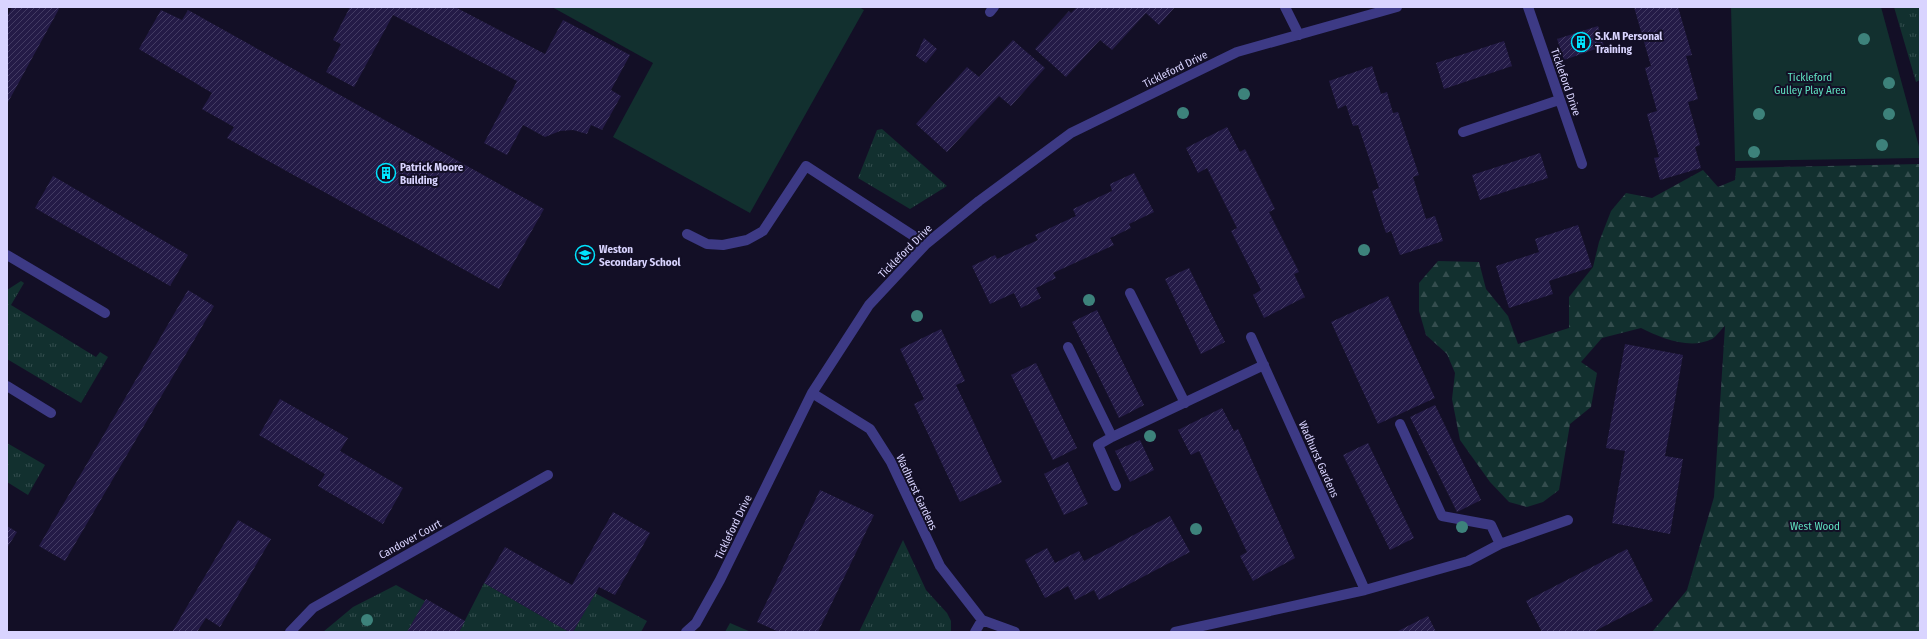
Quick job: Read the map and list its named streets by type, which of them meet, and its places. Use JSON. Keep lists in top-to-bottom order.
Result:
{
  "streets": {
    "street": ["Tickleford Drive", "Wadhurst Gardens", "Candover Court"]
  },
  "crossings": [
    ["Tickleford Drive", "Wadhurst Gardens"]
  ],
  "parks": ["Tickleford Gulley Play Area", "West Wood"],
  "places": {
    "building": ["S.K.M Personal Training", "Patrick Moore Building"],
    "school or university": ["Weston Secondary School"]
  }
}
